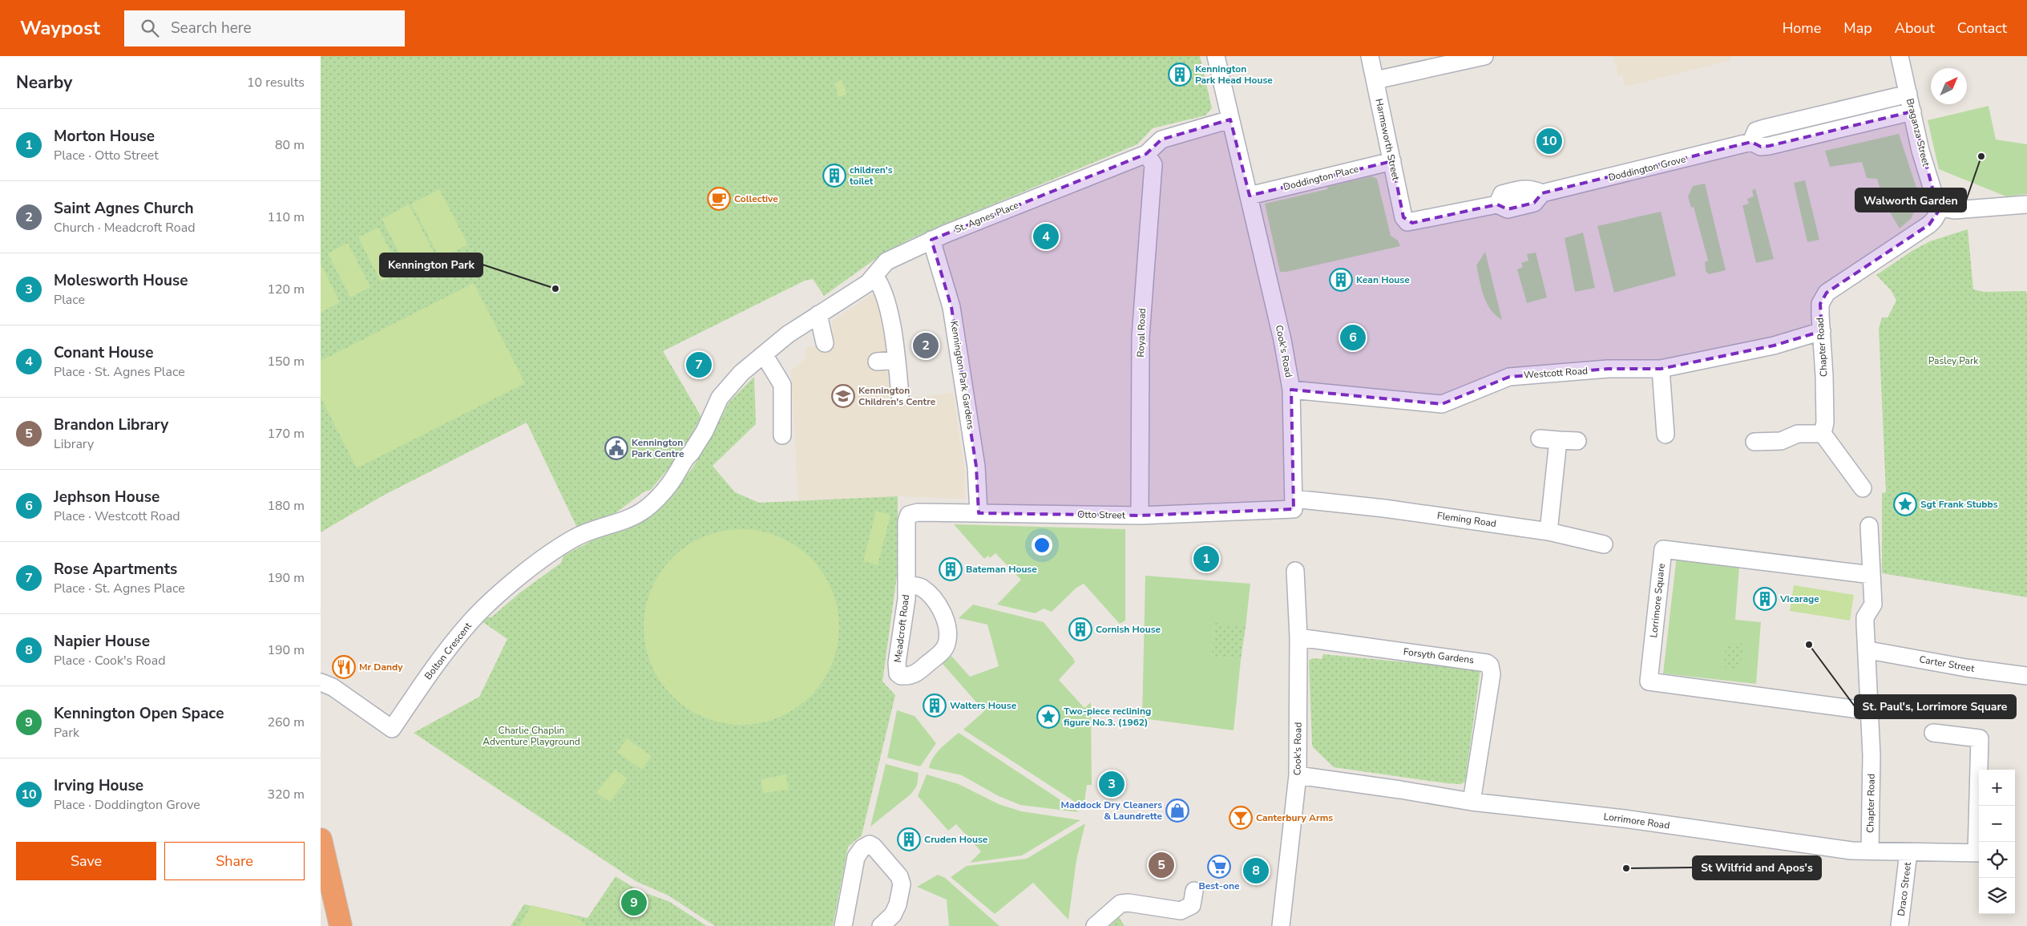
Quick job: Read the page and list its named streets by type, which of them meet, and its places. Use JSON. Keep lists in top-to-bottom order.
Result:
{
  "streets": {
    "street": [
      "Braganza Street",
      "Harmsworth Street",
      "Doddington Grove",
      "Doddington Place",
      "St. Agnes Place",
      "Royal Road",
      "Chapter Road",
      "Cook's Road",
      "Westcott Road",
      "Kennington Park Gardens",
      "Otto Street",
      "Fleming Road",
      "Lorrimore Square",
      "Meadcroft Road",
      "Bolton Crescent",
      "Forsyth Gardens",
      "Carter Street",
      "Lorrimore Road",
      "Draco Street"
    ]
  },
  "crossings": [
    ["Braganza Street", "Doddington Grove"],
    ["Braganza Street", "Chapter Road"],
    ["Harmsworth Street", "Doddington Grove"],
    ["Harmsworth Street", "Doddington Place"],
    ["Doddington Place", "Cook's Road"],
    ["St. Agnes Place", "Royal Road"],
    ["St. Agnes Place", "Cook's Road"],
    ["St. Agnes Place", "Kennington Park Gardens"],
    ["St. Agnes Place", "Bolton Crescent"],
    ["Royal Road", "Otto Street"],
    ["Chapter Road", "Westcott Road"],
    ["Chapter Road", "Lorrimore Square"],
    ["Chapter Road", "Lorrimore Road"],
    ["Cook's Road", "Westcott Road"],
    ["Cook's Road", "Otto Street"],
    ["Cook's Road", "Fleming Road"],
    ["Cook's Road", "Forsyth Gardens"],
    ["Cook's Road", "Lorrimore Road"],
    ["Kennington Park Gardens", "Otto Street"],
    ["Otto Street", "Fleming Road"],
    ["Otto Street", "Meadcroft Road"],
    ["Forsyth Gardens", "Lorrimore Road"],
    ["Lorrimore Road", "Draco Street"]
  ],
  "parks": ["Pasley Park", "Charlie Chaplin Adventure Playground"],
  "places": {
    "building": [
      "Kennington Park Head House",
      "children's toilet",
      "Kean House",
      "Bateman House",
      "Vicarage",
      "Cornish House",
      "Walters House",
      "Cruden House"
    ],
    "other": [
      "Walworth Garden",
      "Kennington Park",
      "St. Paul's, Lorrimore Square",
      "St Wilfrid and Apos's"
    ],
    "cafe": ["Collective"],
    "school or university": ["Kennington Children's Centre"],
    "public building": ["Kennington Park Centre"],
    "place": ["Sgt Frank Stubbs", "Two-piece reclining figure No.3. (1962)"],
    "restaurant": ["Mr Dandy"],
    "shop": ["Maddock Dry Cleaners & Laundrette"],
    "bar": ["Canterbury Arms"],
    "supermarket": ["Best-one"]
  },
  "north": "top right",
  "page": {
    "header": "Waypost",
    "search": "Search here",
    "nav": [
      "Home",
      "Map",
      "About",
      "Contact"
    ],
    "heading": ["Nearby", "10 results"],
    "list": [
      {
        "mark": "1",
        "name": "Morton House",
        "note": "Place · Otto Street",
        "value": "80 m"
      },
      {
        "mark": "2",
        "name": "Saint Agnes Church",
        "note": "Church · Meadcroft Road",
        "value": "110 m"
      },
      {
        "mark": "3",
        "name": "Molesworth House",
        "note": "Place",
        "value": "120 m"
      },
      {
        "mark": "4",
        "name": "Conant House",
        "note": "Place · St. Agnes Place",
        "value": "150 m"
      },
      {
        "mark": "5",
        "name": "Brandon Library",
        "note": "Library",
        "value": "170 m"
      },
      {
        "mark": "6",
        "name": "Jephson House",
        "note": "Place · Westcott Road",
        "value": "180 m"
      },
      {
        "mark": "7",
        "name": "Rose Apartments",
        "note": "Place · St. Agnes Place",
        "value": "190 m"
      },
      {
        "mark": "8",
        "name": "Napier House",
        "note": "Place · Cook's Road",
        "value": "190 m"
      },
      {
        "mark": "9",
        "name": "Kennington Open Space",
        "note": "Park",
        "value": "260 m"
      },
      {
        "mark": "10",
        "name": "Irving House",
        "note": "Place · Doddington Grove",
        "value": "320 m"
      }
    ],
    "pins": [
      "10",
      "4",
      "6",
      "2",
      "7",
      "1",
      "3",
      "5",
      "8",
      "9"
    ],
    "map_buttons": ["+", "−"],
    "buttons": ["Save", "Share"]
  }
}
